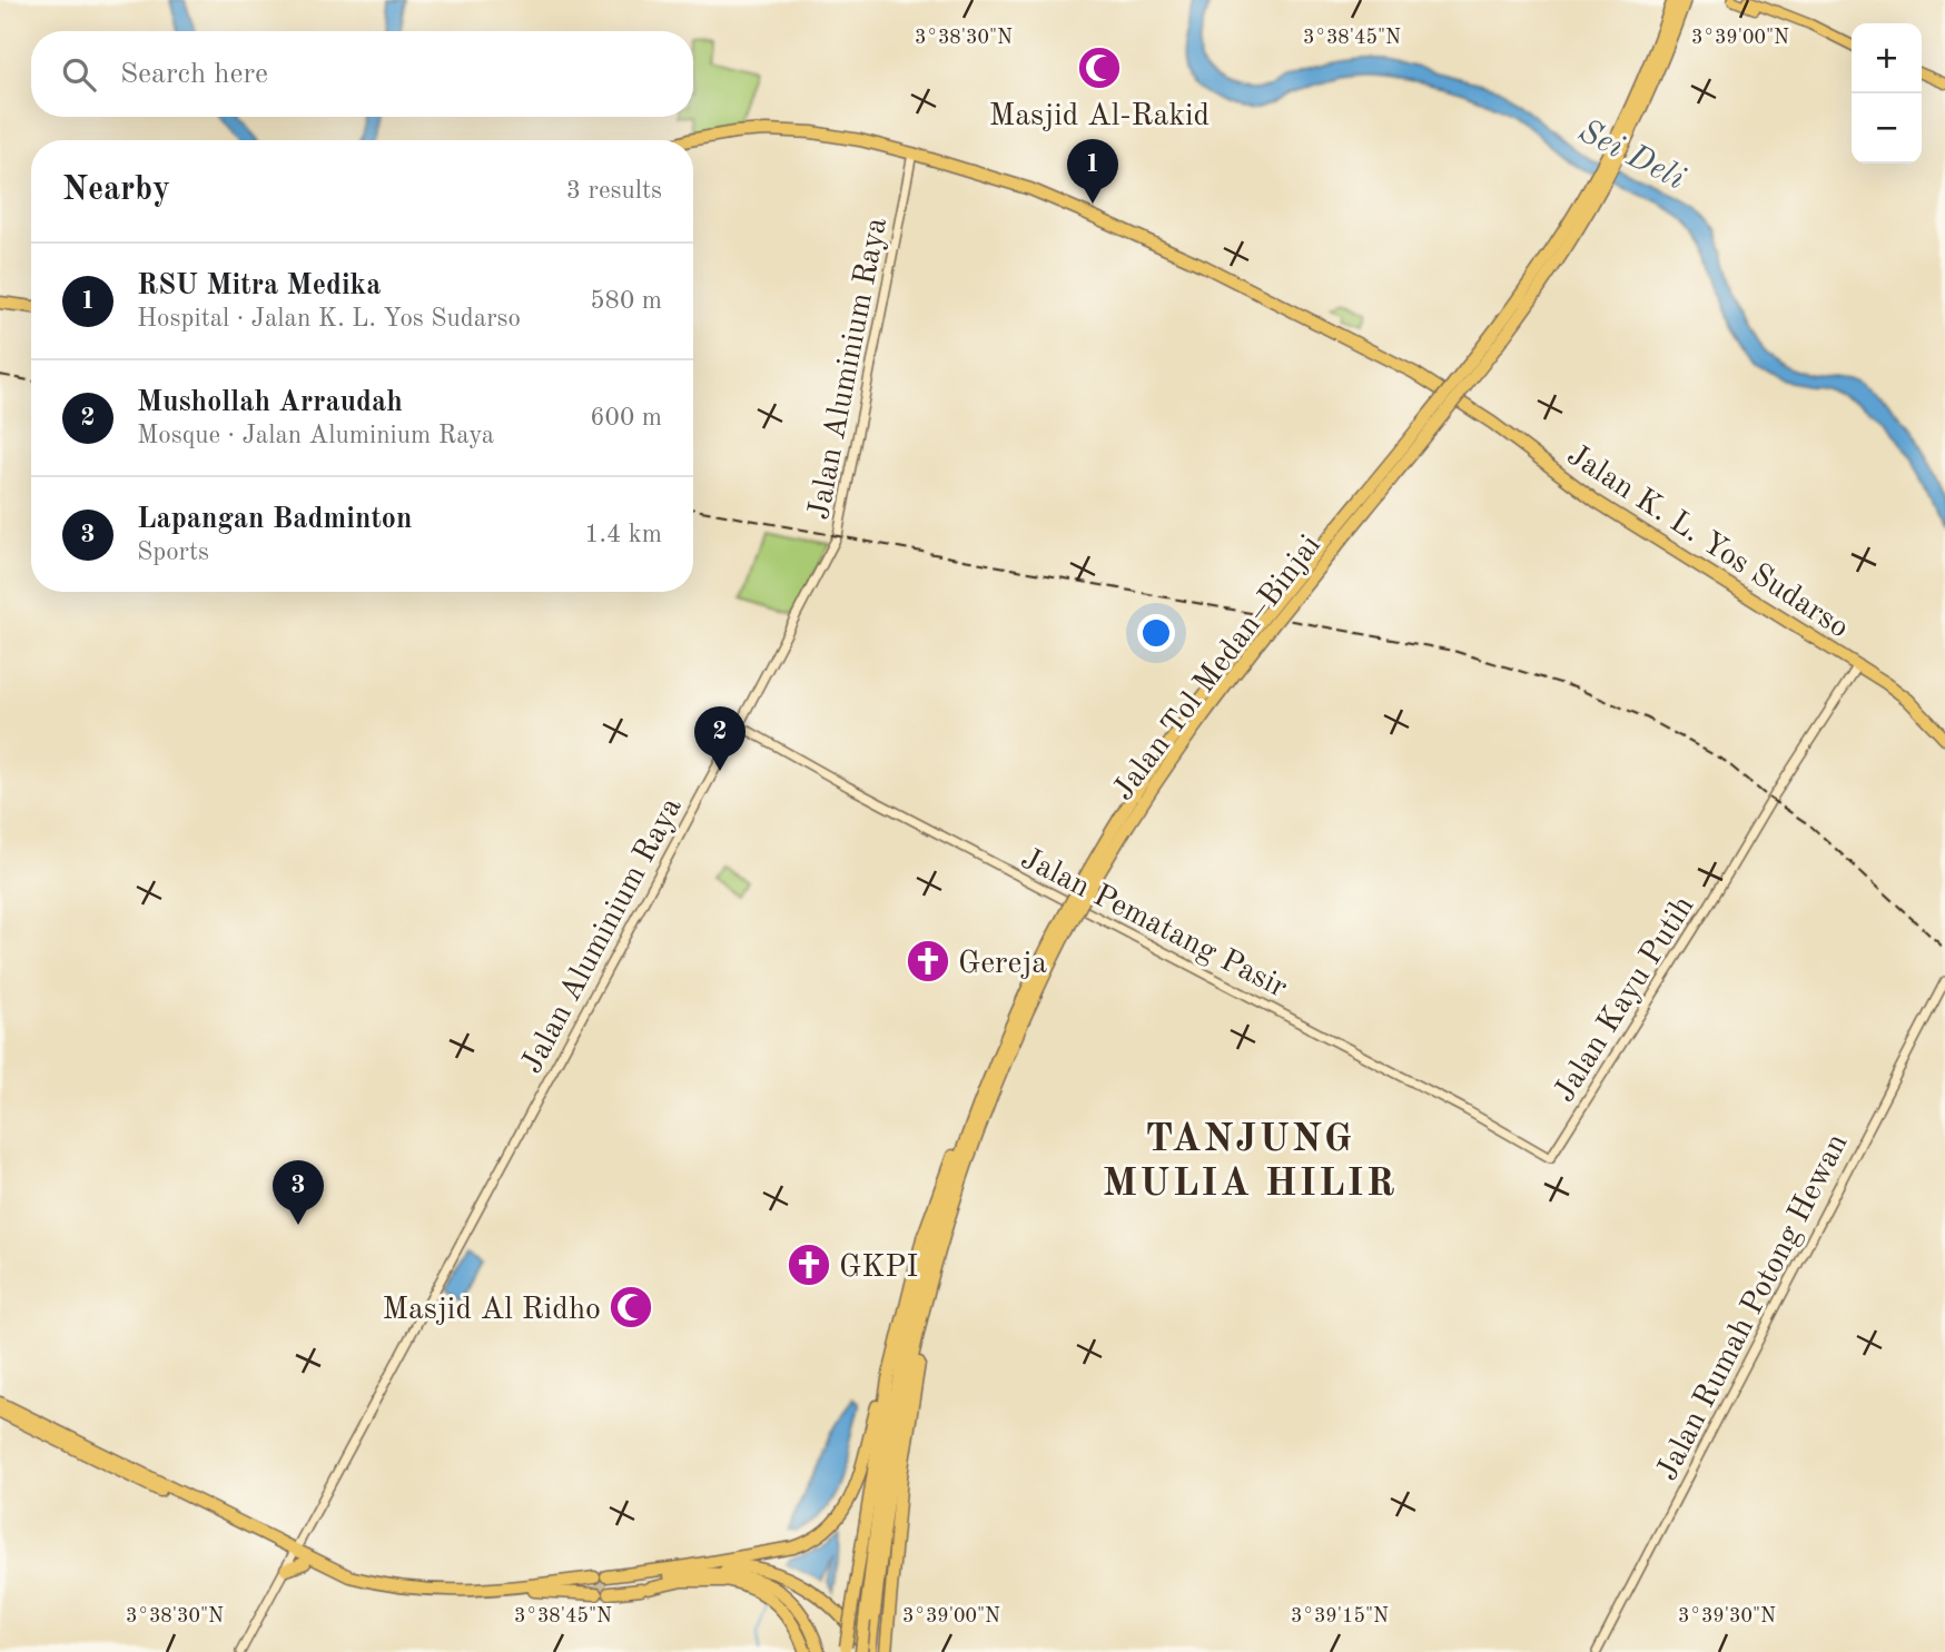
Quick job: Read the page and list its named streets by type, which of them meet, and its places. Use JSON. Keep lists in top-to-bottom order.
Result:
{
  "streets": {
    "highway": ["Jalan K. L. Yos Sudarso", "Jalan Tol Medan–Binjai"],
    "street": [
      "Jalan Aluminium Raya",
      "Jalan Pematang Pasir",
      "Jalan Kayu Putih",
      "Jalan Rumah Potong Hewan"
    ]
  },
  "crossings": [
    ["Jalan Aluminium Raya", "Jalan K. L. Yos Sudarso"],
    ["Jalan Aluminium Raya", "Jalan Pematang Pasir"],
    ["Jalan K. L. Yos Sudarso", "Jalan Kayu Putih"],
    ["Jalan Pematang Pasir", "Jalan Kayu Putih"]
  ],
  "districts": ["TANJUNG MULIA HILIR"],
  "water": ["Sei Deli"],
  "places": {
    "mosque": ["Masjid Al-Rakid", "Masjid Al Ridho"],
    "church": ["Gereja", "GKPI"]
  },
  "page": {
    "map_buttons": ["+", "−"],
    "search": "Search here",
    "pins": ["1", "2", "3"],
    "heading": ["Nearby", "3 results"],
    "list": [
      {
        "mark": "1",
        "name": "RSU Mitra Medika",
        "note": "Hospital · Jalan K. L. Yos Sudarso",
        "value": "580 m"
      },
      {
        "mark": "2",
        "name": "Mushollah Arraudah",
        "note": "Mosque · Jalan Aluminium Raya",
        "value": "600 m"
      },
      {
        "mark": "3",
        "name": "Lapangan Badminton",
        "note": "Sports",
        "value": "1.4 km"
      }
    ]
  },
  "coordinates": [
    "3°38'30\"N",
    "3°38'45\"N",
    "3°39'00\"N",
    "3°39'15\"N",
    "3°39'30\"N"
  ]
}
